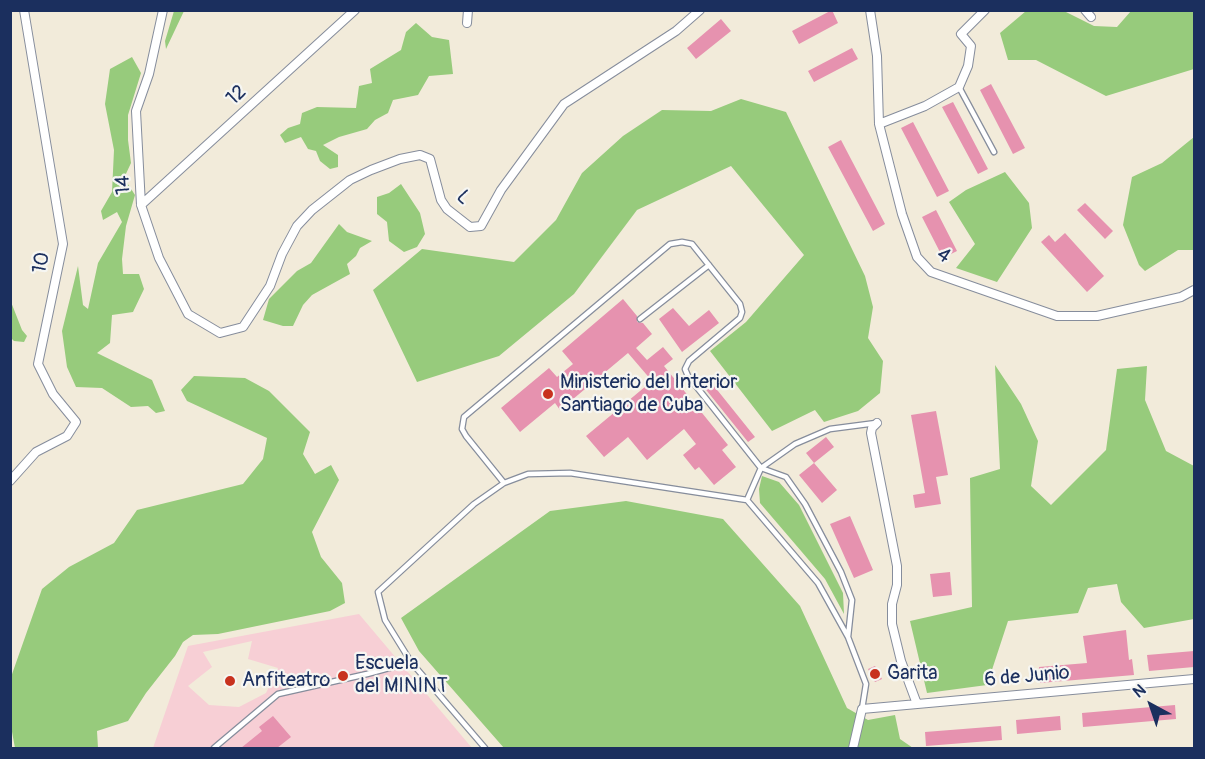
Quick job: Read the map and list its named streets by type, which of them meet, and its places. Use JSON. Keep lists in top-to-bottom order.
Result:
{
  "streets": {
    "street": [
      "12",
      "14",
      "L",
      "4",
      "10",
      "6 de Junio"
    ]
  },
  "crossings": [
    ["12", "14"],
    ["14", "L"]
  ],
  "places": [
    "Ministerio del Interior Santiago de Cuba",
    "Garita",
    "Escuela del MININT",
    "Anfiteatro"
  ],
  "north": "top left"
}
